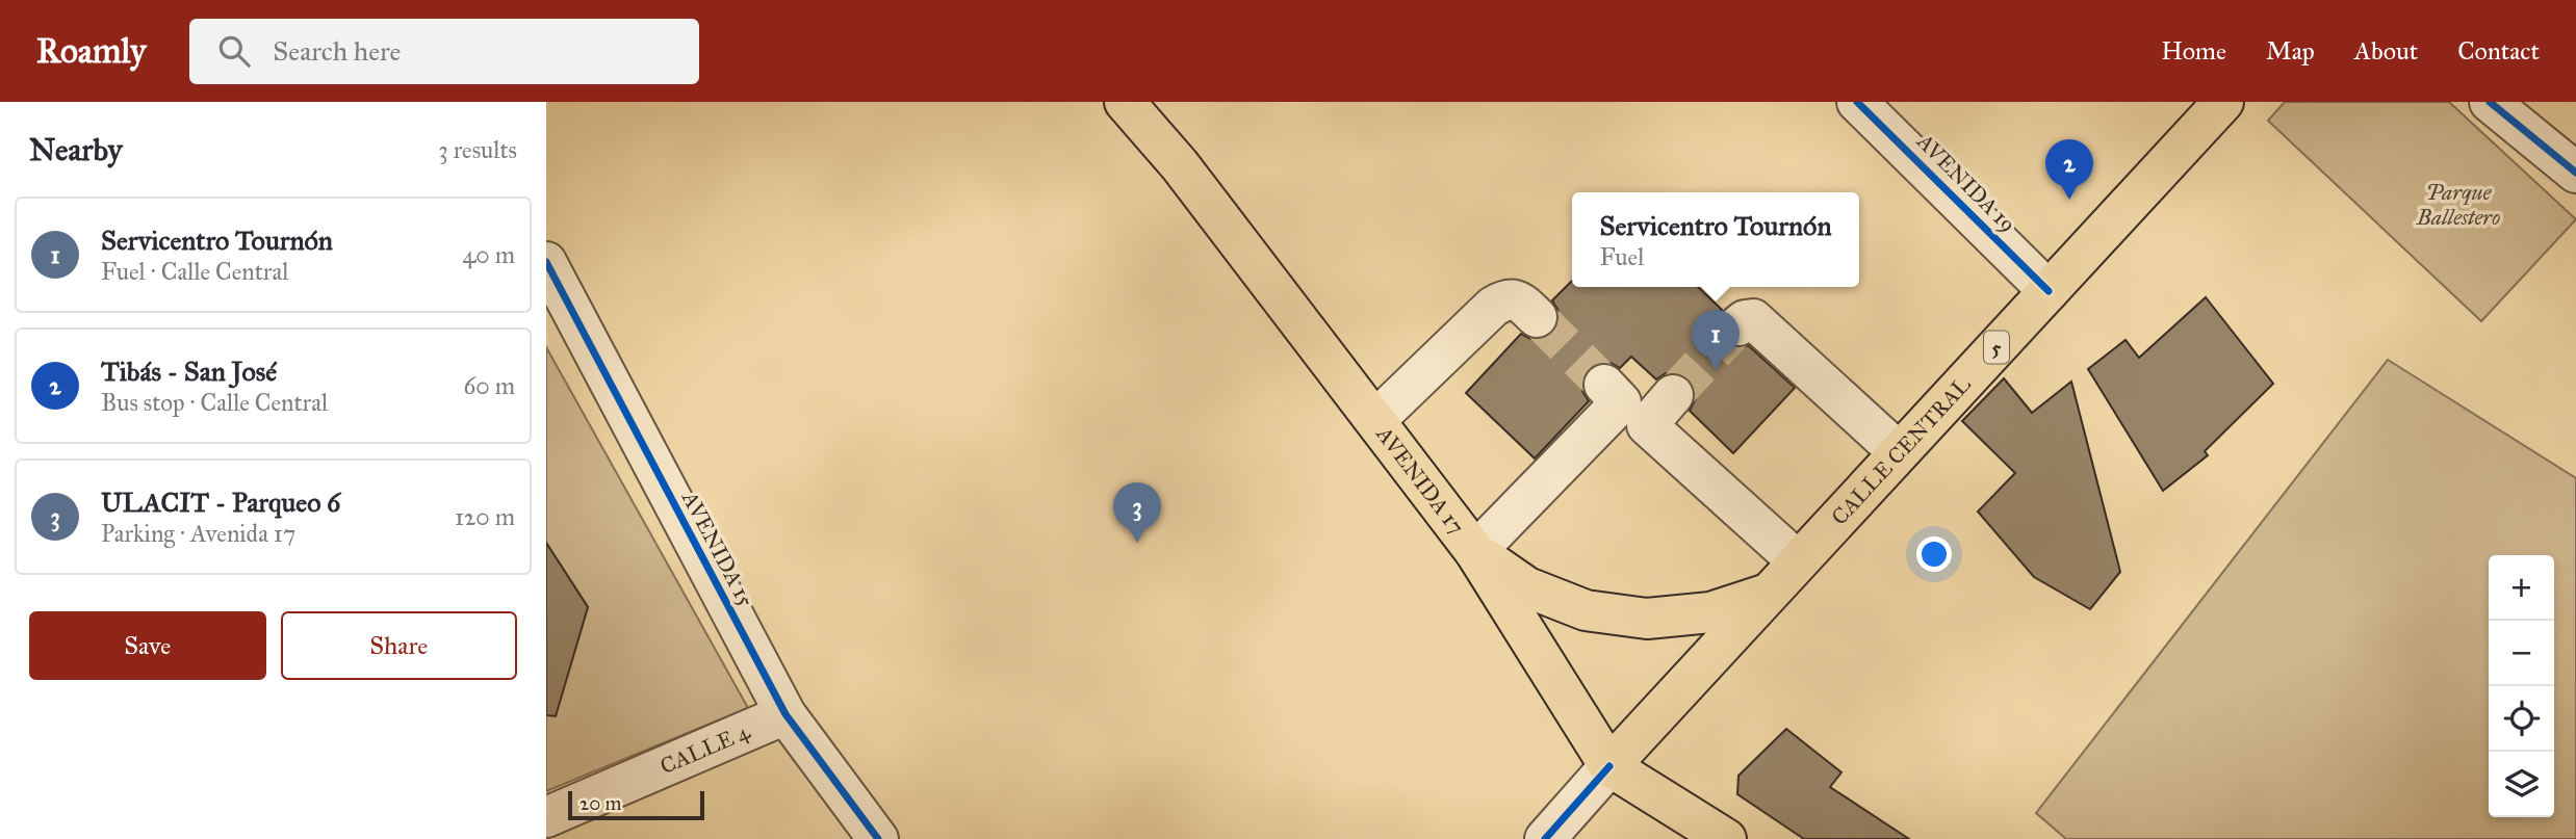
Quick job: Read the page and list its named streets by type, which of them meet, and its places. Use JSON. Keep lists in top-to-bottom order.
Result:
{
  "streets": {
    "main road": ["5", "CALLE CENTRAL", "AVENIDA 17"],
    "street": ["AVENIDA 19", "AVENIDA 15", "CALLE 4"]
  },
  "crossings": [
    ["AVENIDA 19", "CALLE CENTRAL"],
    ["CALLE CENTRAL", "AVENIDA 17"],
    ["AVENIDA 15", "CALLE 4"]
  ],
  "parks": ["Parque Ballestero"],
  "scale_bar": "20 m",
  "page": {
    "header": "Roamly",
    "search": "Search here",
    "nav": [
      "Home",
      "Map",
      "About",
      "Contact"
    ],
    "heading": ["Nearby", "3 results"],
    "pins": ["2", "1", "3"],
    "popup": ["Servicentro Tournón", "Fuel"],
    "list": [
      {
        "mark": "1",
        "name": "Servicentro Tournón",
        "note": "Fuel · Calle Central",
        "value": "40 m"
      },
      {
        "mark": "2",
        "name": "Tibás - San José",
        "note": "Bus stop · Calle Central",
        "value": "60 m"
      },
      {
        "mark": "3",
        "name": "ULACIT - Parqueo 6",
        "note": "Parking · Avenida 17",
        "value": "120 m"
      }
    ],
    "map_buttons": ["+", "−"],
    "buttons": ["Save", "Share"],
    "scale": "20 m"
  }
}
